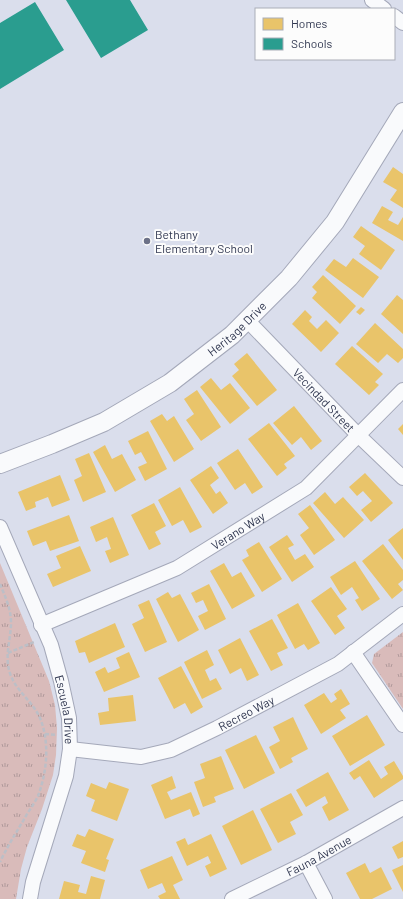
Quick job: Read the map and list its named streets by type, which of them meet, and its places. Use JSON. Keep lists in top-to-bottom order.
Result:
{
  "streets": {
    "street": [
      "Heritage Drive",
      "Vecindad Street",
      "Verano Way",
      "Escuela Drive",
      "Recreo Way",
      "Fauna Avenue"
    ]
  },
  "crossings": [
    ["Heritage Drive", "Vecindad Street"],
    ["Vecindad Street", "Verano Way"],
    ["Verano Way", "Escuela Drive"],
    ["Escuela Drive", "Recreo Way"]
  ],
  "places": ["Bethany Elementary School"],
  "legend": ["Homes", "Schools"]
}
